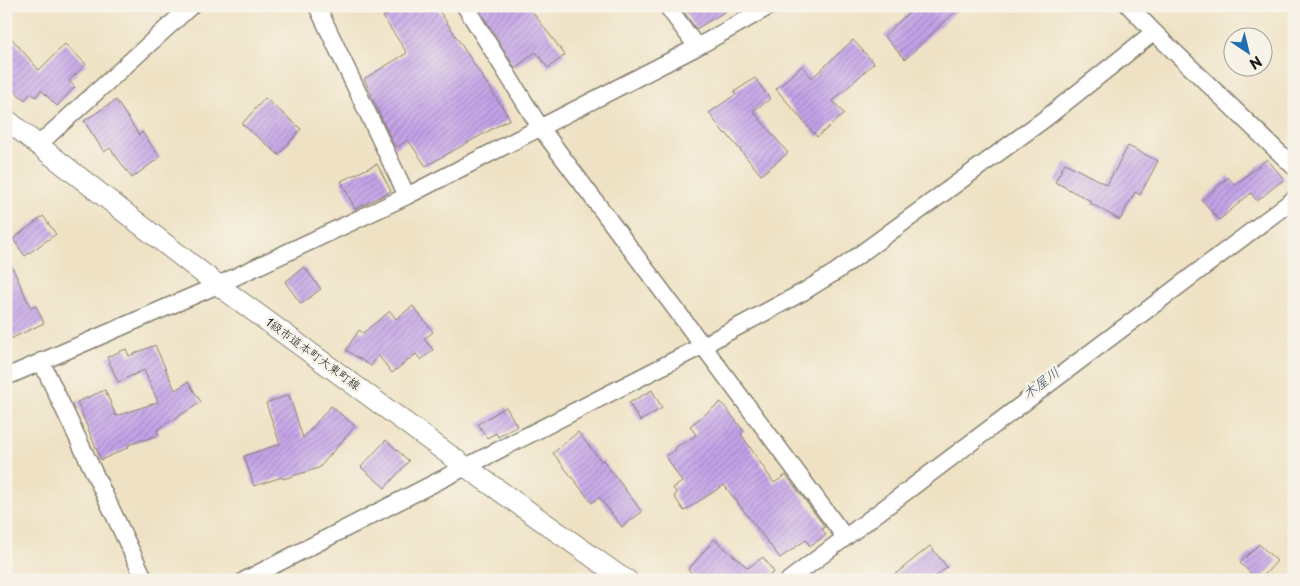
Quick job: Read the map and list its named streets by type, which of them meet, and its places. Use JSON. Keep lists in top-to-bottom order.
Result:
{
  "streets": {
    "street": ["1級市道本町大東町線"]
  },
  "water": ["木屋川"],
  "north": "bottom right"
}
